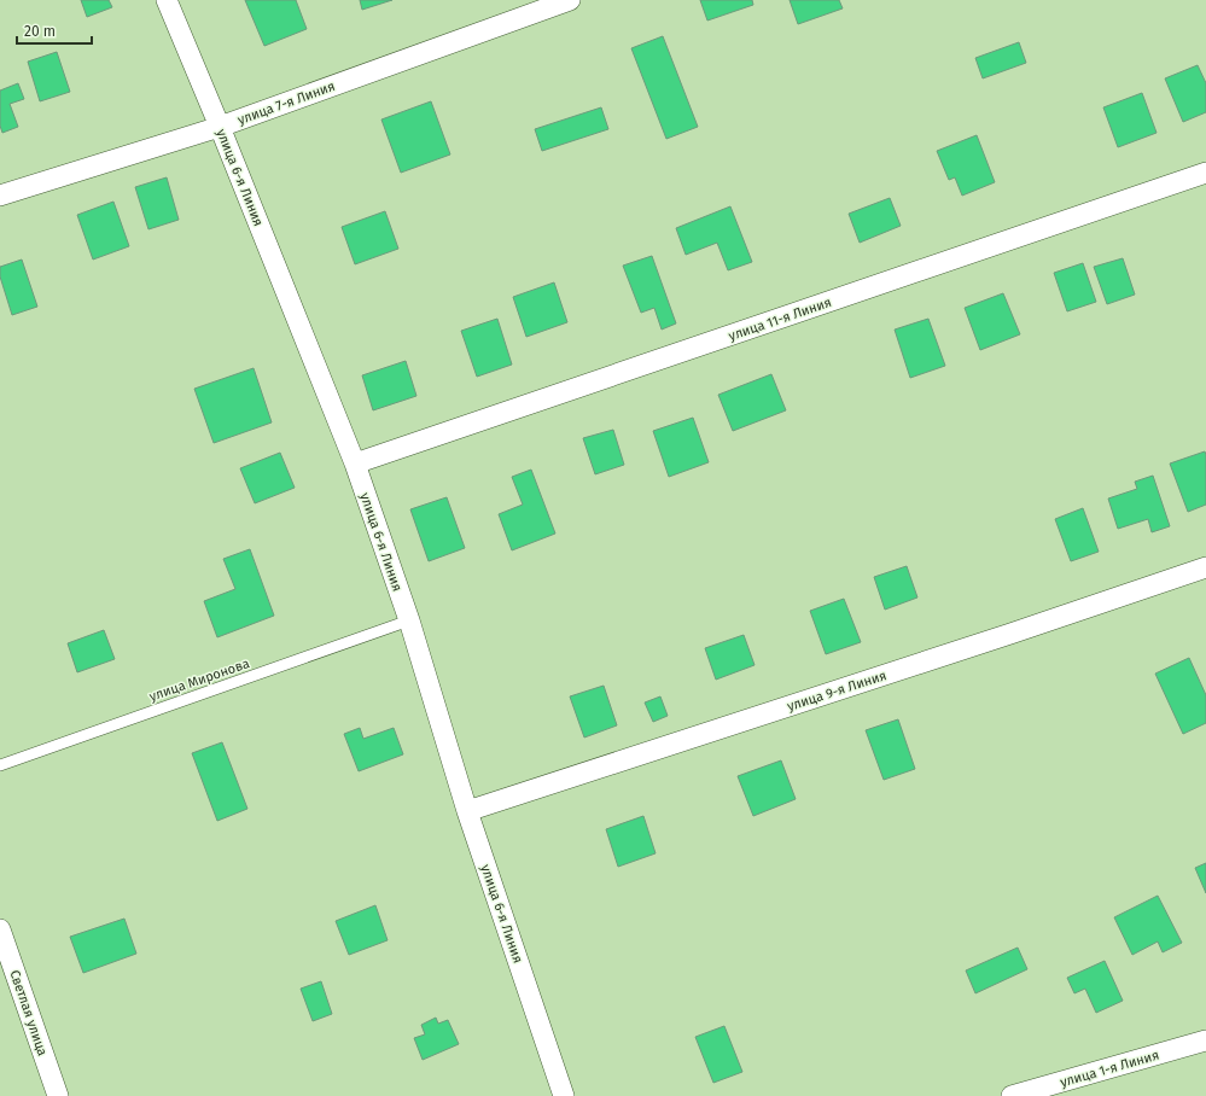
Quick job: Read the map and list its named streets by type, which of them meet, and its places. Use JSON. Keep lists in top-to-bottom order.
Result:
{
  "streets": {
    "street": [
      "улица 7-я Линия",
      "улица 6-я Линия",
      "улица 11-я Линия",
      "улица 9-я Линия",
      "Светлая улица",
      "улица 1-я Линия"
    ],
    "lane": ["улица Миронова"]
  },
  "crossings": [
    ["улица 7-я Линия", "улица 6-я Линия"],
    ["улица 6-я Линия", "улица 11-я Линия"],
    ["улица 6-я Линия", "улица Миронова"],
    ["улица 6-я Линия", "улица 9-я Линия"]
  ],
  "scale_bar": "20 m"
}
